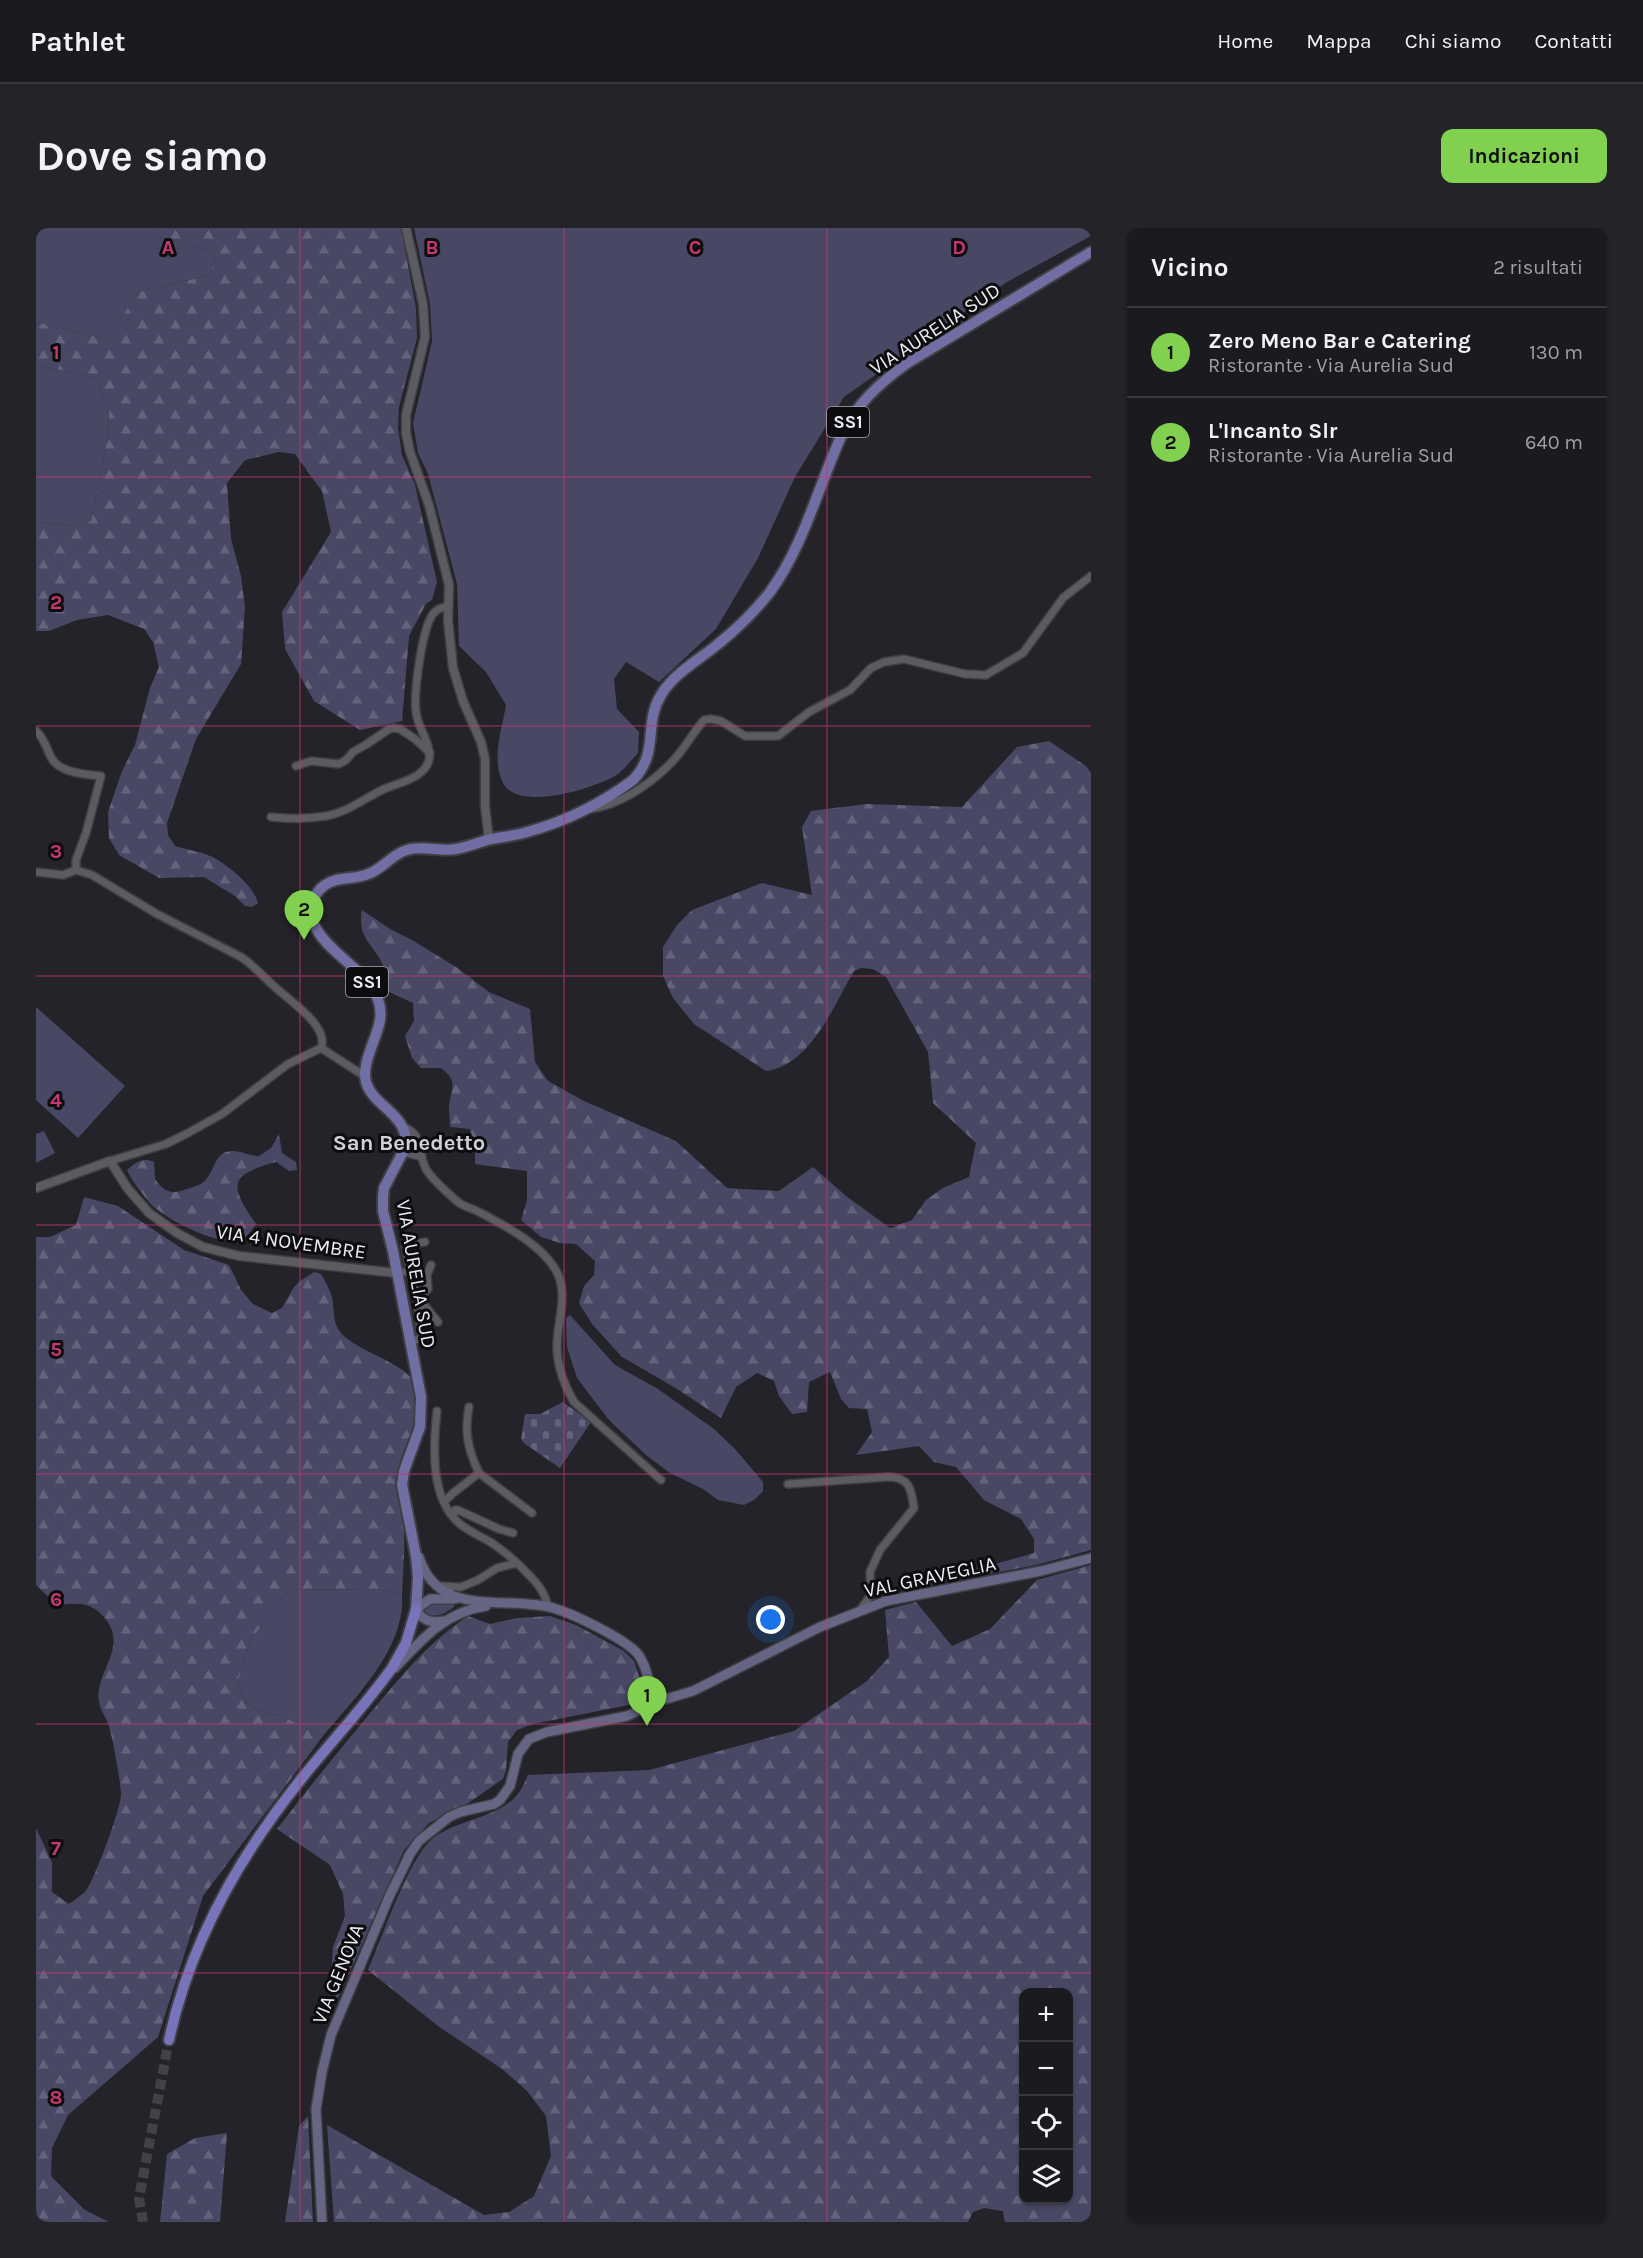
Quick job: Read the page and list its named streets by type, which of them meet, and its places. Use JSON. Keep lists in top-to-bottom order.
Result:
{
  "streets": {
    "main road": [
      "VIA AURELIA SUD",
      "SS1",
      "VAL GRAVEGLIA",
      "VIA GENOVA"
    ],
    "street": ["VIA 4 NOVEMBRE"]
  },
  "crossings": [
    ["VIA AURELIA SUD", "VIA 4 NOVEMBRE"],
    ["VAL GRAVEGLIA", "VIA GENOVA"]
  ],
  "districts": ["San Benedetto"],
  "page": {
    "header": "Pathlet",
    "nav": [
      "Home",
      "Mappa",
      "Chi siamo",
      "Contatti"
    ],
    "buttons": "Indicazioni",
    "title": "Dove siamo",
    "heading": ["Vicino", "2 risultati"],
    "list": [
      {
        "mark": "1",
        "name": "Zero Meno Bar e Catering",
        "note": "Ristorante · Via Aurelia Sud",
        "value": "130 m"
      },
      {
        "mark": "2",
        "name": "L'Incanto Slr",
        "note": "Ristorante · Via Aurelia Sud",
        "value": "640 m"
      }
    ],
    "pins": ["2", "1"],
    "map_buttons": ["+", "−"]
  },
  "grid": {
    "columns": [
      "A",
      "B",
      "C",
      "D"
    ],
    "rows": [
      "1",
      "2",
      "3",
      "4",
      "5",
      "6",
      "7",
      "8"
    ]
  }
}
